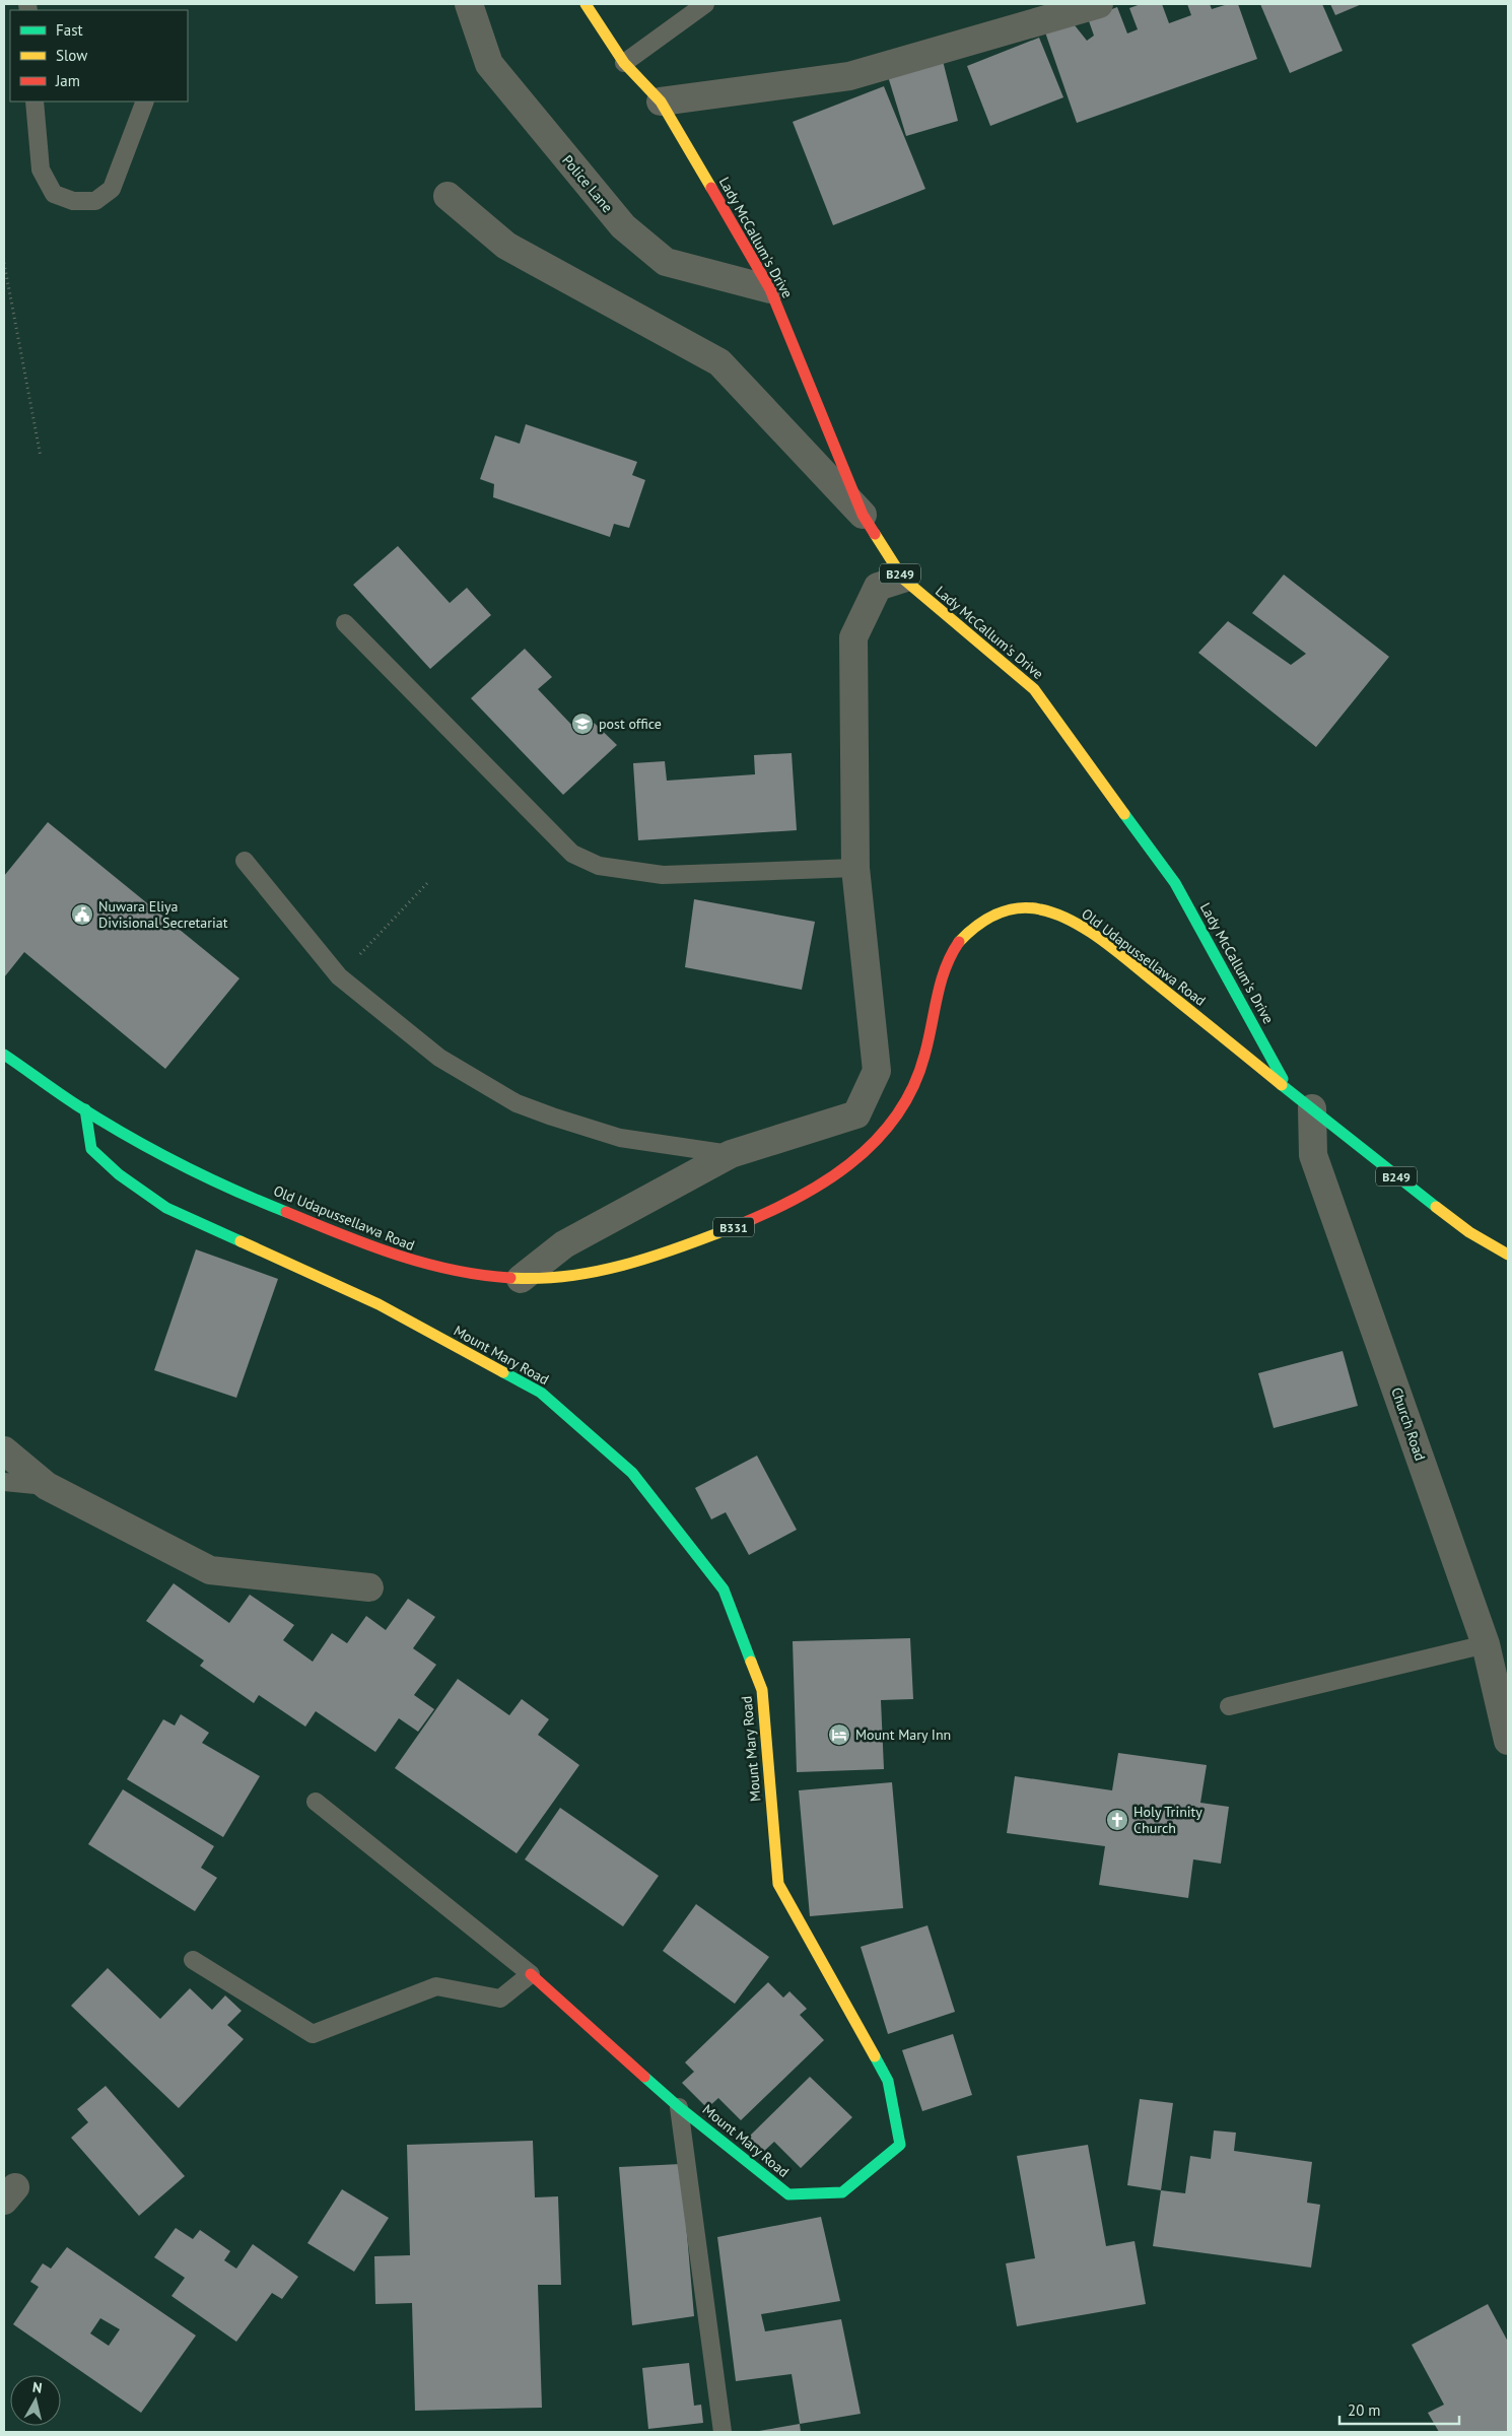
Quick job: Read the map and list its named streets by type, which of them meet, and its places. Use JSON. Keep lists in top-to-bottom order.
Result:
{
  "streets": {
    "main road": [
      "Lady McCallum's Drive",
      "B249",
      "Old Udapussellawa Road",
      "B331",
      "Mount Mary Road"
    ],
    "street": ["Police Lane", "Church Road"]
  },
  "crossings": [
    ["Police Lane", "Lady McCallum's Drive"],
    ["Lady McCallum's Drive", "Old Udapussellawa Road"],
    ["Lady McCallum's Drive", "Church Road"],
    ["Old Udapussellawa Road", "Mount Mary Road"]
  ],
  "places": {
    "school or university": ["post office"],
    "public building": ["Nuwara Eliya Divisional Secretariat"],
    "hotel": ["Mount Mary Inn"],
    "church": ["Holy Trinity Church"]
  },
  "legend": ["Fast", "Slow", "Jam"],
  "scale_bar": "20 m",
  "north": "top"
}
